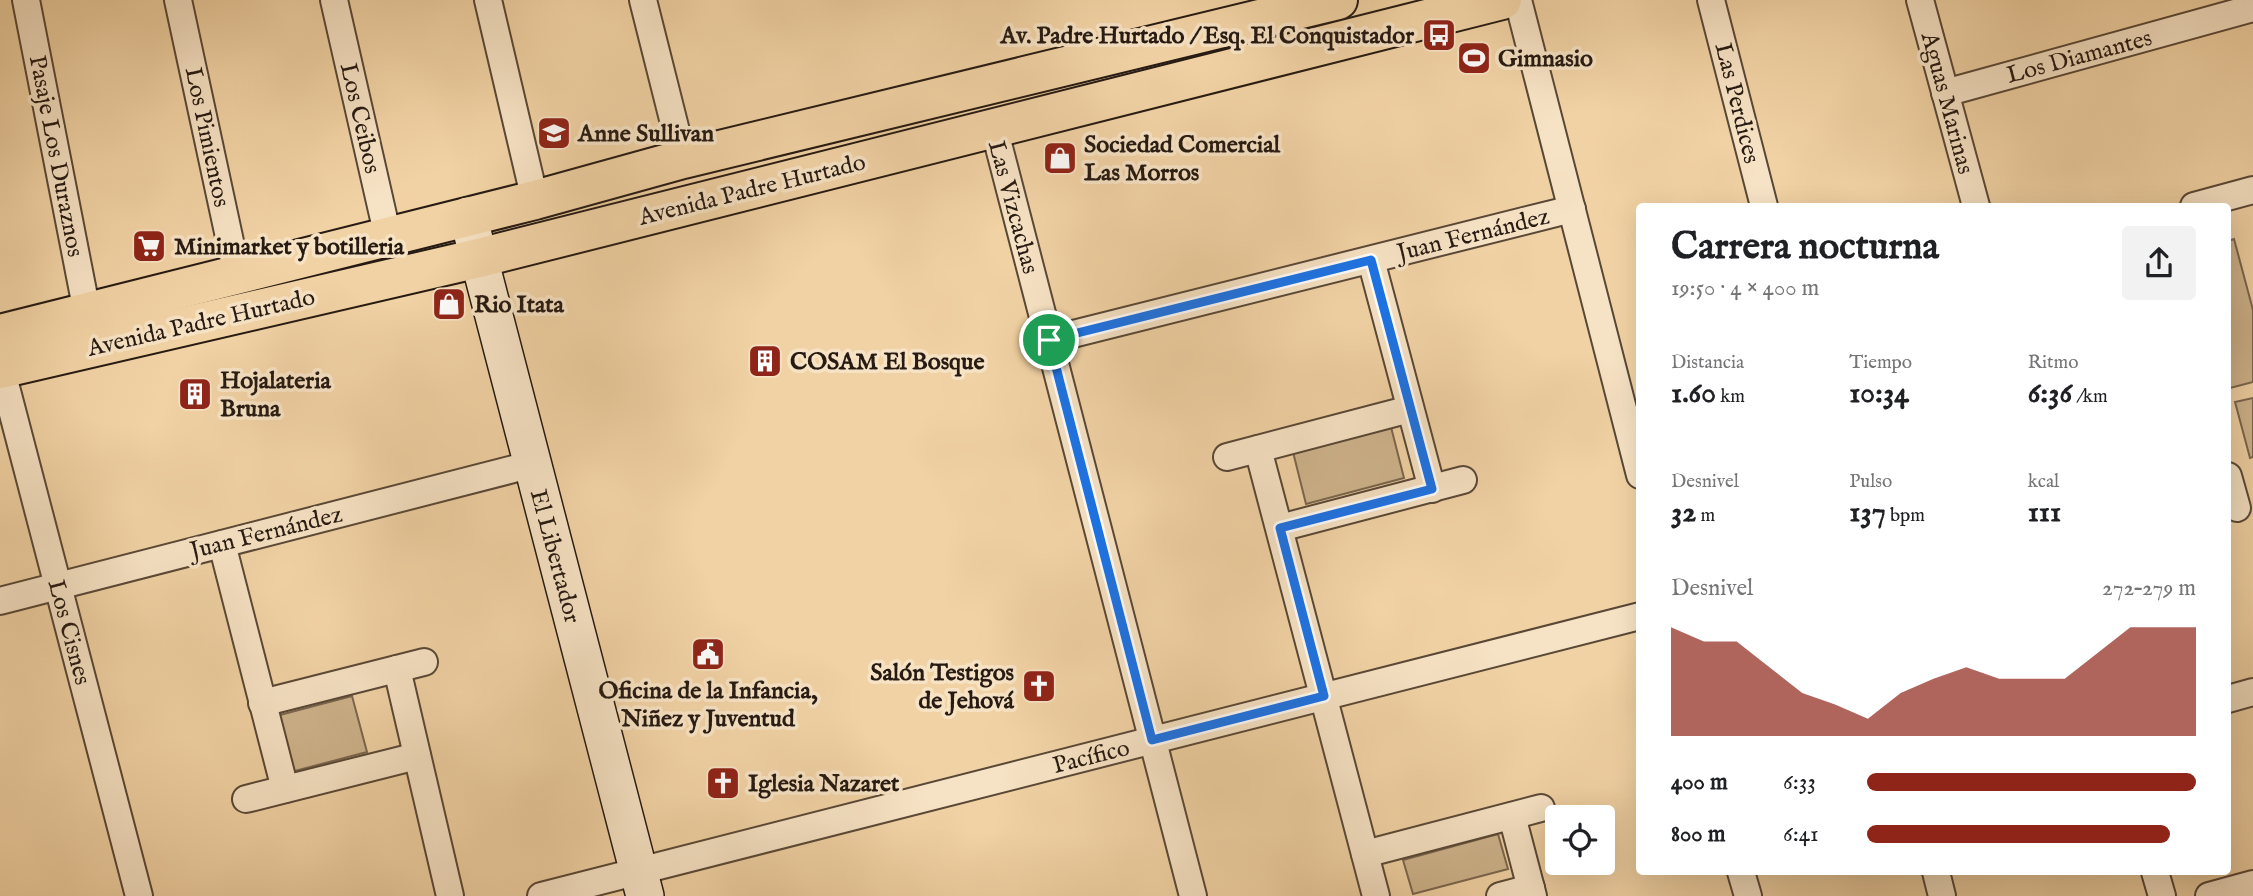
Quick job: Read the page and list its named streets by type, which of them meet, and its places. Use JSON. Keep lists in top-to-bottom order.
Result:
{
  "streets": {
    "main road": ["Avenida Padre Hurtado"],
    "street": [
      "Los Diamantes",
      "Las Perdices",
      "Aguas Marinas",
      "Los Ceibos",
      "Los Pimientos",
      "Pasaje Los Duraznos",
      "Las Vizcachas",
      "Juan Fernández",
      "El Libertador",
      "Los Cisnes",
      "Pacífico"
    ]
  },
  "crossings": [
    ["Los Diamantes", "Aguas Marinas"],
    ["Los Ceibos", "Avenida Padre Hurtado"],
    ["Los Pimientos", "Avenida Padre Hurtado"],
    ["Pasaje Los Duraznos", "Avenida Padre Hurtado"],
    ["Avenida Padre Hurtado", "Las Vizcachas"],
    ["Avenida Padre Hurtado", "El Libertador"],
    ["Avenida Padre Hurtado", "Los Cisnes"],
    ["Las Vizcachas", "Juan Fernández"],
    ["Las Vizcachas", "Pacífico"],
    ["Juan Fernández", "El Libertador"],
    ["Juan Fernández", "Los Cisnes"],
    ["El Libertador", "Pacífico"]
  ],
  "places": {
    "bus stop": ["Av. Padre Hurtado / Esq. El Conquistador"],
    "sports": ["Gimnasio"],
    "school or university": ["Anne Sullivan"],
    "shop": ["Sociedad Comercial Las Morros", "Rio Itata"],
    "supermarket": ["Minimarket y botilleria"],
    "building": ["COSAM El Bosque", "Hojalateria Bruna"],
    "public building": ["Oficina de la Infancia, Niñez y Juventud"],
    "church": ["Salón Testigos de Jehová", "Iglesia Nazaret"]
  },
  "page": {
    "heading": ["Carrera nocturna", "19:50 · 4 × 400 m"],
    "stats": [
      ["Distancia", "1.60 km"],
      ["Tiempo", "10:34"],
      ["Ritmo", "6:36 /km"],
      ["Desnivel", "32 m"],
      ["Pulso", "137 bpm"],
      ["kcal", "111"]
    ],
    "chart": ["Desnivel", "272–279 m"],
    "list": [
      {
        "name": "400 m",
        "note": "6:33"
      },
      {
        "name": "800 m",
        "note": "6:41"
      }
    ]
  }
}
